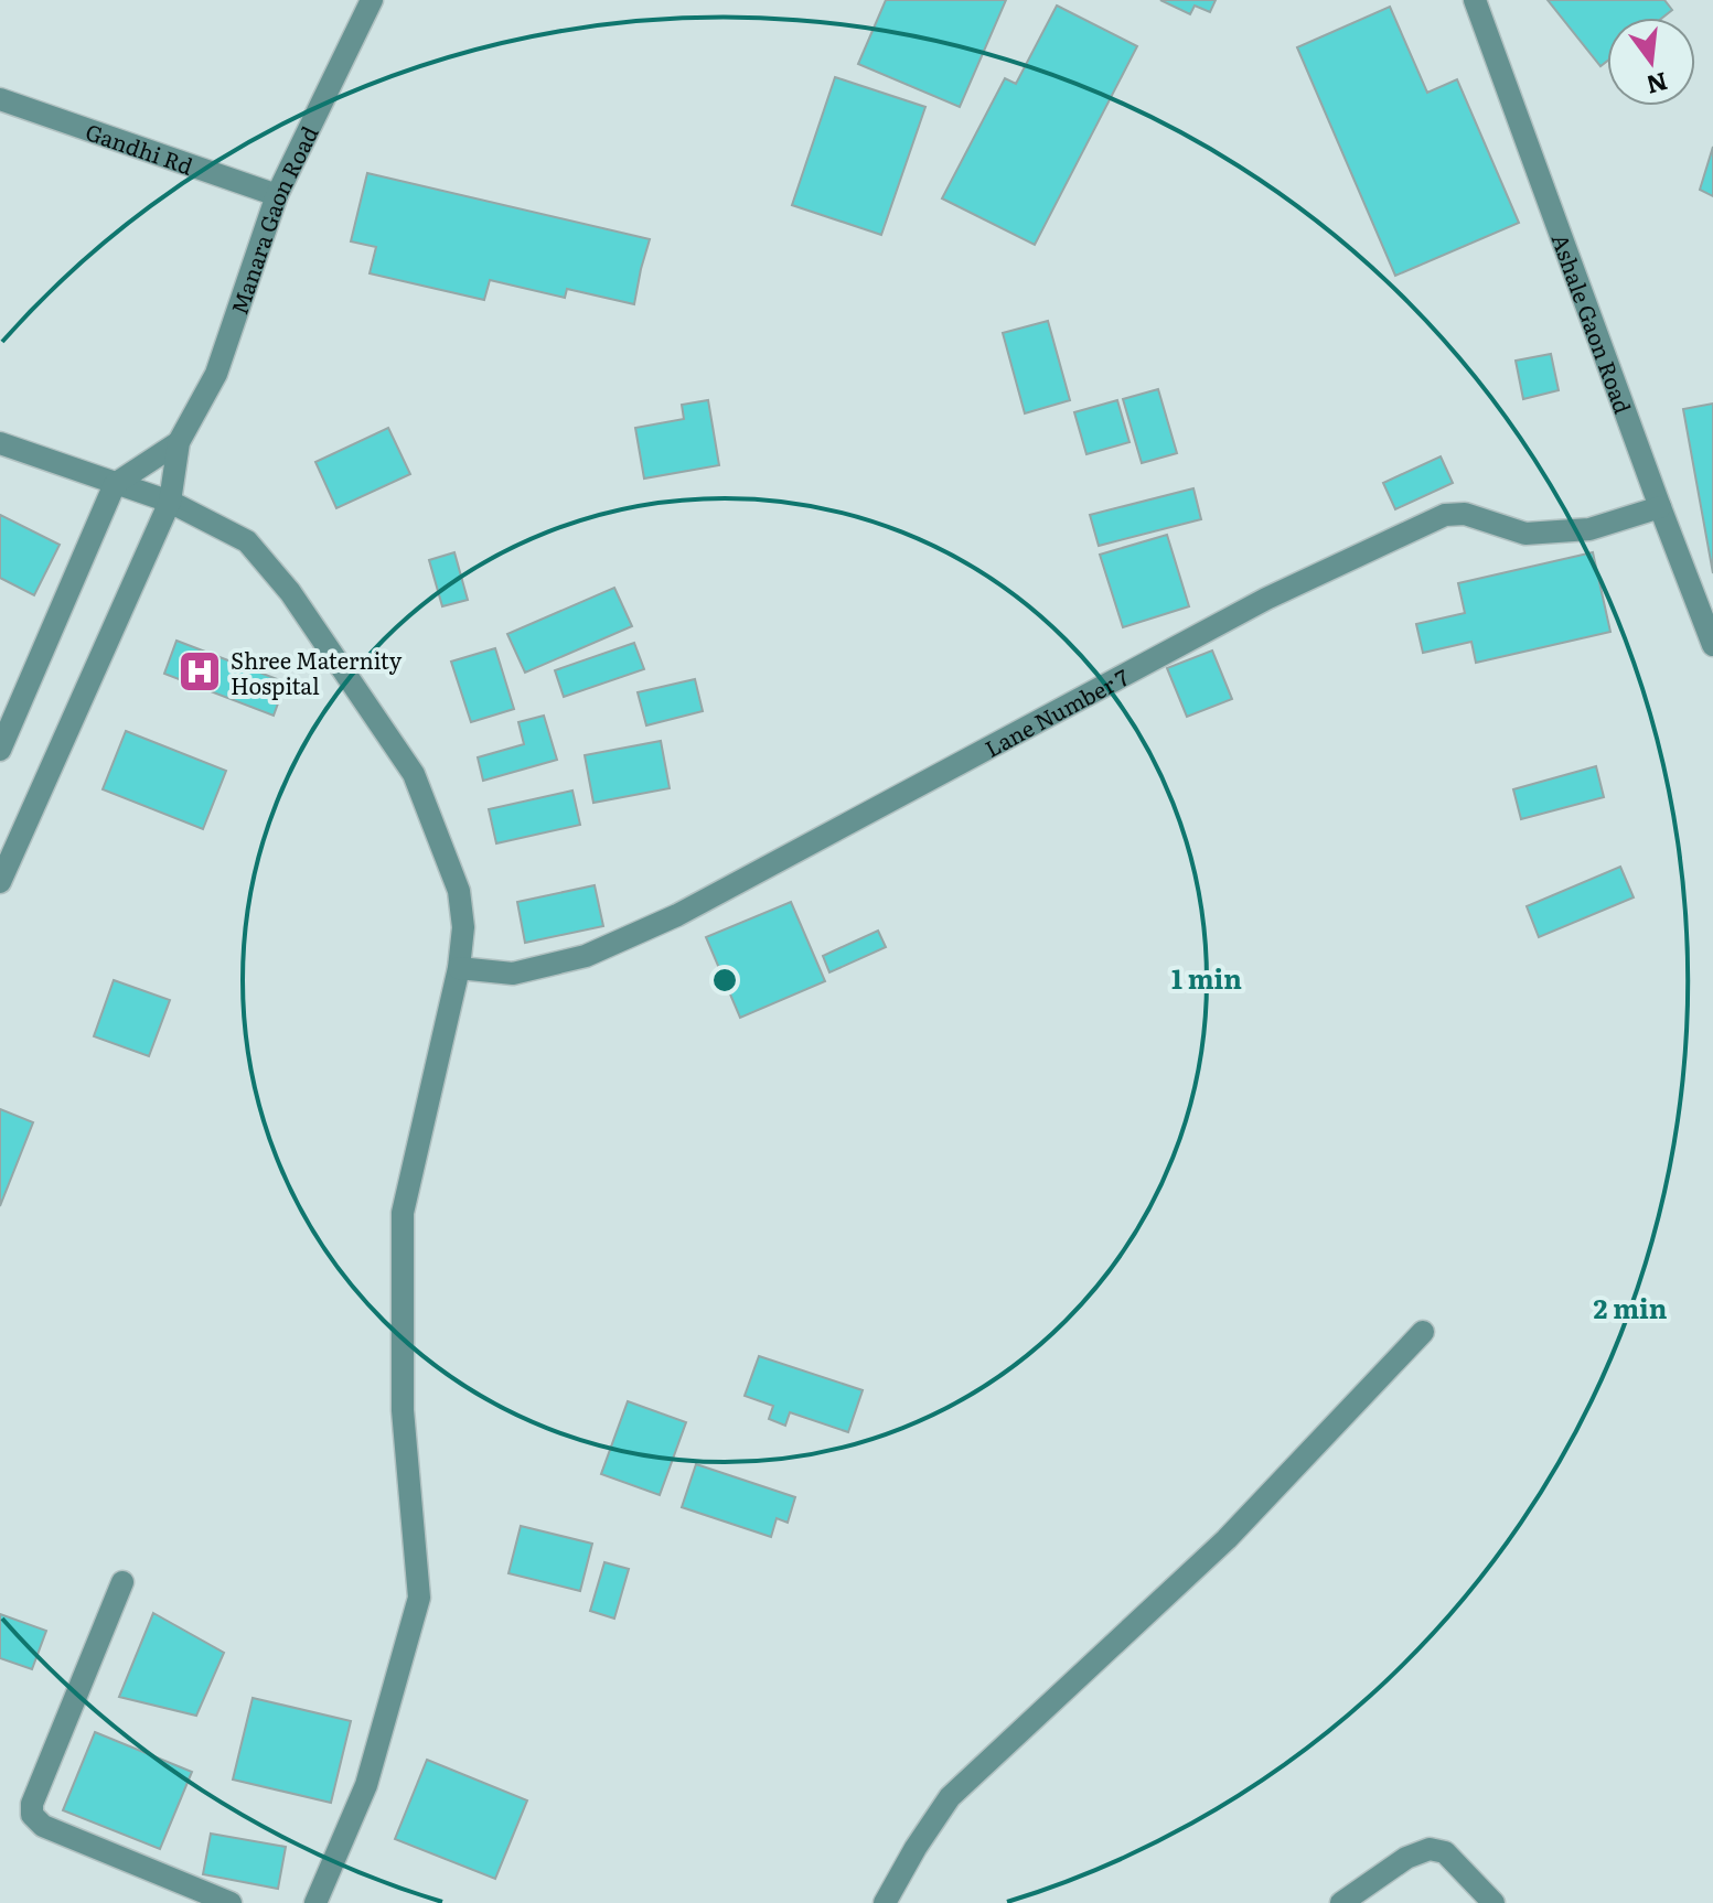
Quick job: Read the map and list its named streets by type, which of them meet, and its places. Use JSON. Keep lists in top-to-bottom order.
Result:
{
  "streets": {
    "street": [
      "Gandhi Rd",
      "Manara Gaon Road",
      "Ashale Gaon Road",
      "Lane Number 7"
    ]
  },
  "crossings": [
    ["Gandhi Rd", "Manara Gaon Road"],
    ["Ashale Gaon Road", "Lane Number 7"]
  ],
  "places": {
    "hospital": ["Shree Maternity Hospital"]
  },
  "north": "bottom",
  "rings": ["1 min", "2 min"]
}
